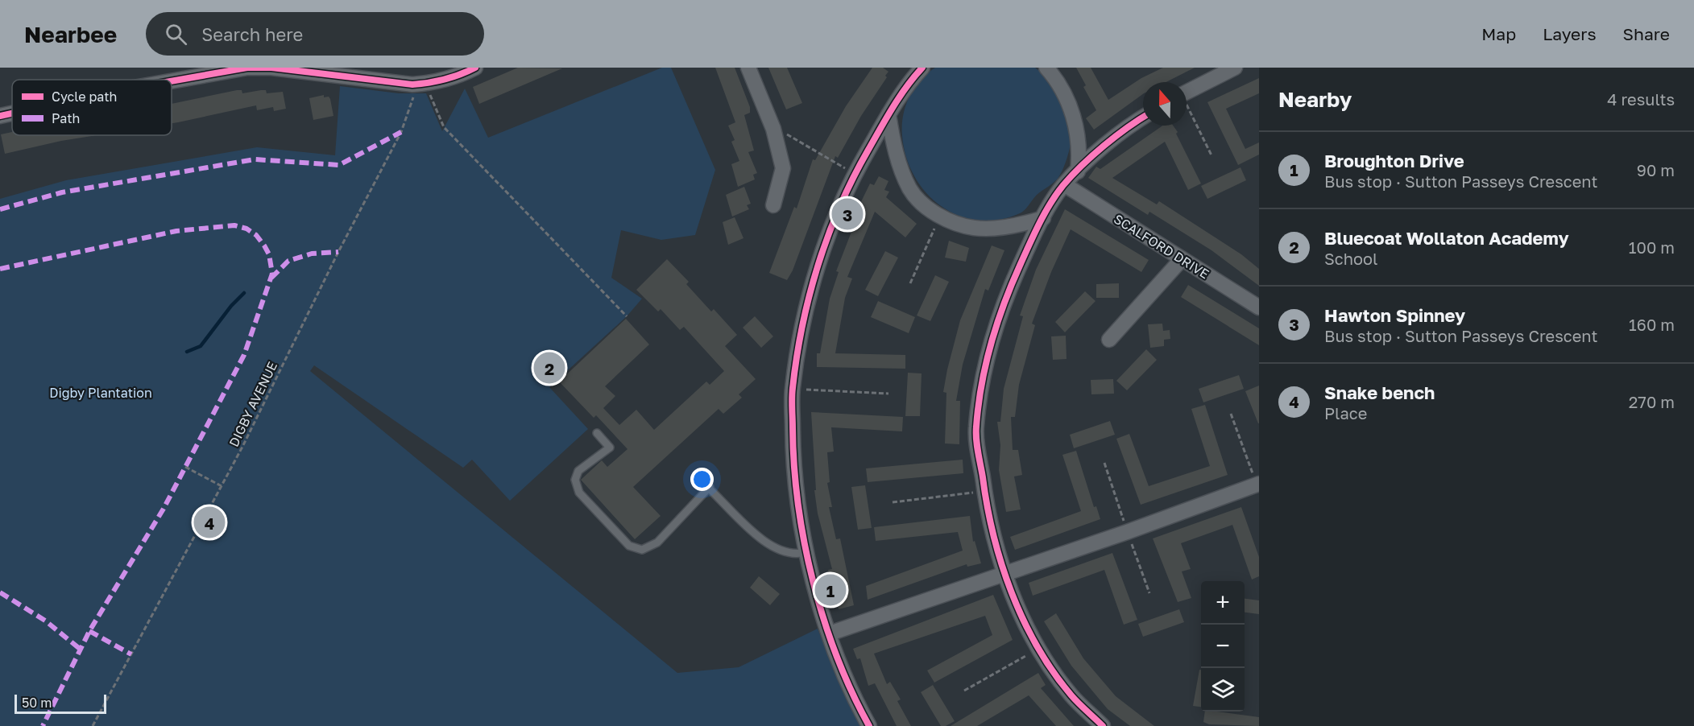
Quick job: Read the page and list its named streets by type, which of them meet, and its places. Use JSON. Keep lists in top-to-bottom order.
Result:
{
  "streets": {
    "street": ["SCALFORD DRIVE"],
    "path": ["DIGBY AVENUE"]
  },
  "parks": ["Digby Plantation"],
  "legend": ["Cycle path", "Path"],
  "scale_bar": "50 m",
  "north": "top",
  "page": {
    "header": "Nearbee",
    "search": "Search here",
    "nav": ["Map", "Layers", "Share"],
    "heading": ["Nearby", "4 results"],
    "list": [
      {
        "mark": "1",
        "name": "Broughton Drive",
        "note": "Bus stop · Sutton Passeys Crescent",
        "value": "90 m"
      },
      {
        "mark": "2",
        "name": "Bluecoat Wollaton Academy",
        "note": "School",
        "value": "100 m"
      },
      {
        "mark": "3",
        "name": "Hawton Spinney",
        "note": "Bus stop · Sutton Passeys Crescent",
        "value": "160 m"
      },
      {
        "mark": "4",
        "name": "Snake bench",
        "note": "Place",
        "value": "270 m"
      }
    ],
    "pins": [
      "3",
      "2",
      "4",
      "1"
    ],
    "map_buttons": ["+", "−"],
    "scale": "50 m"
  }
}
